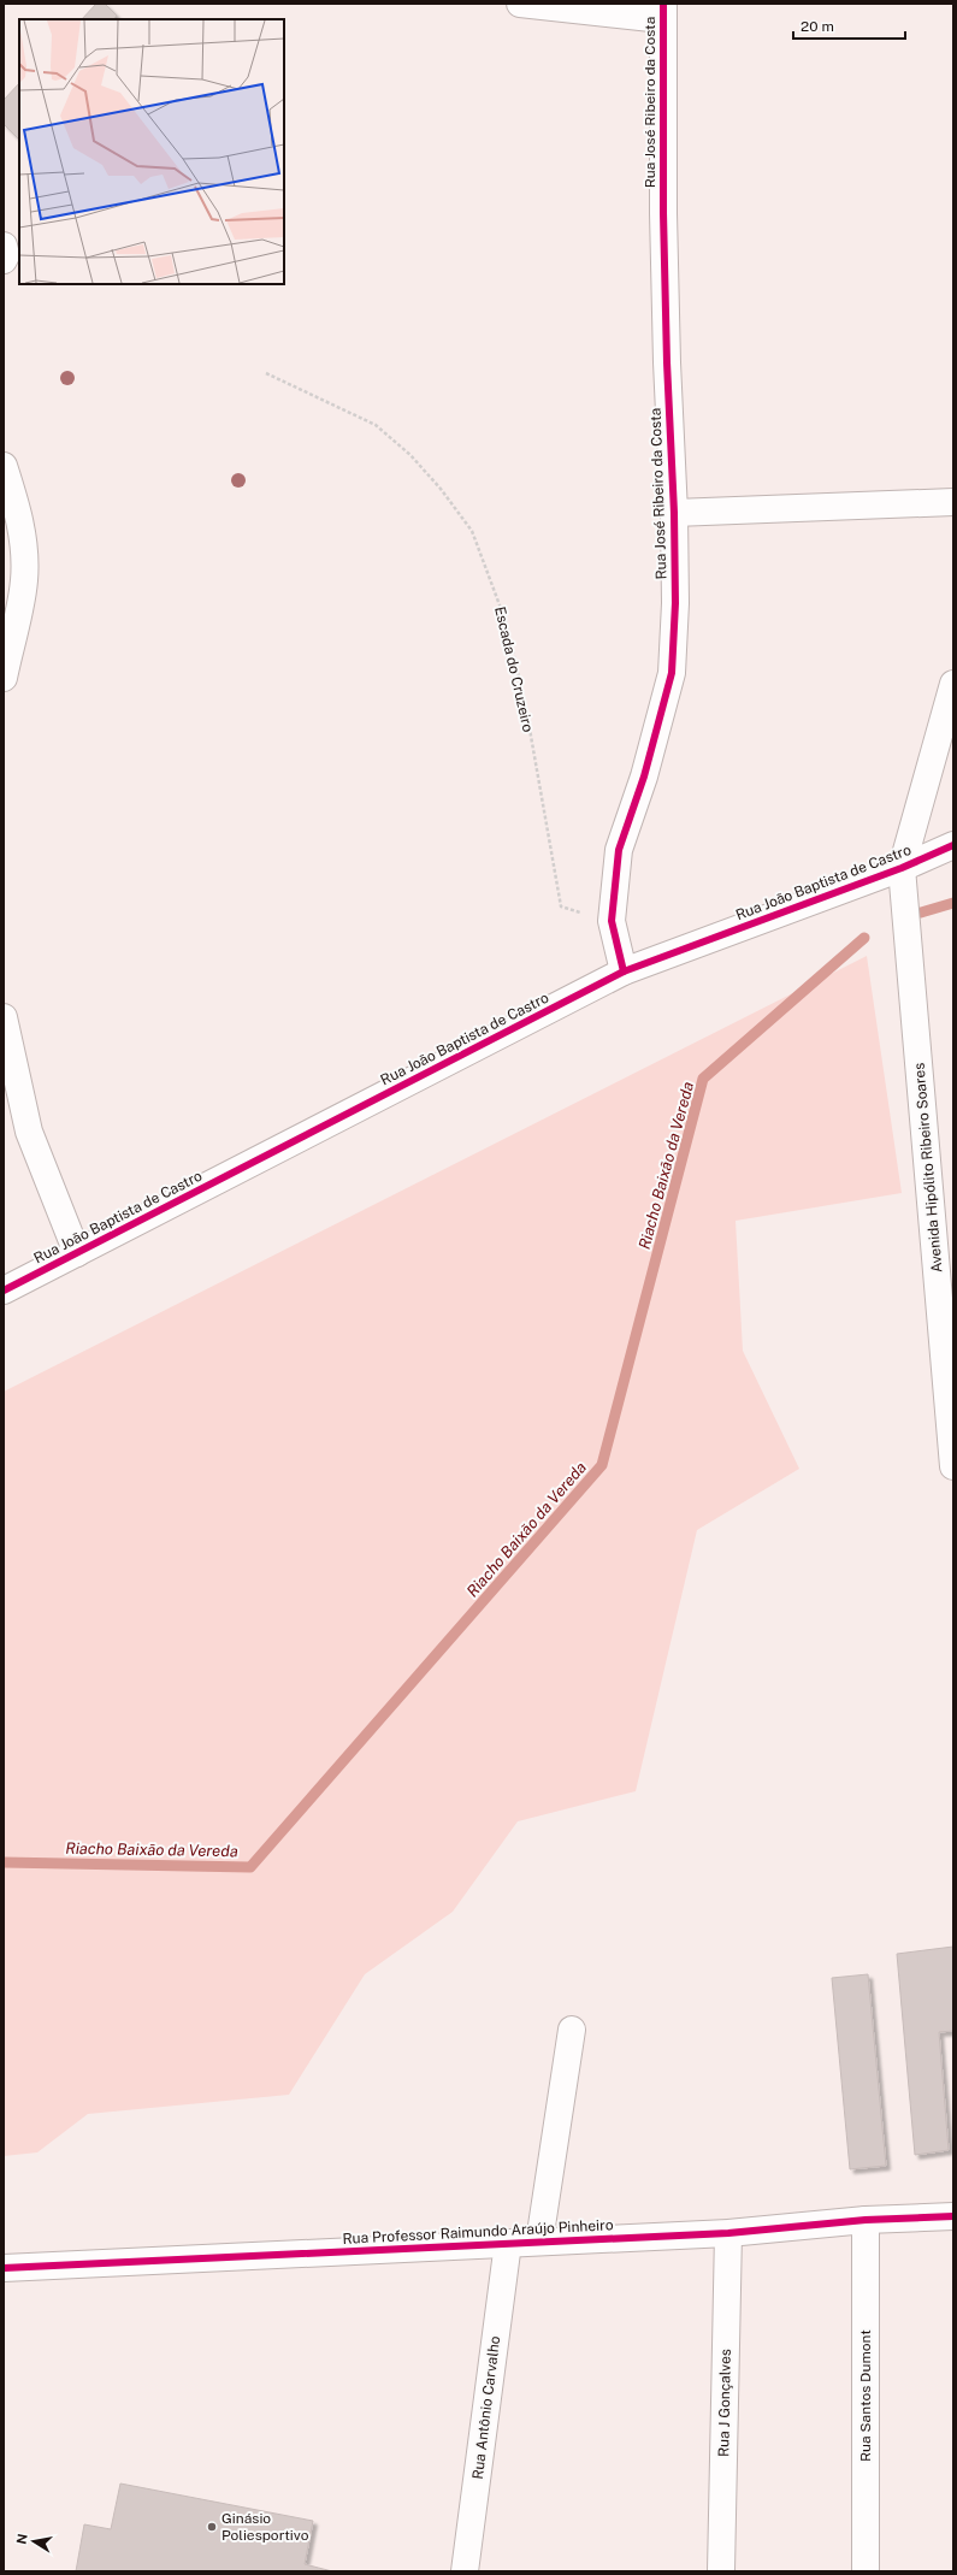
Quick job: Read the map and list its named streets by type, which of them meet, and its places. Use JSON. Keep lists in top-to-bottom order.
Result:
{
  "streets": {
    "street": [
      "Rua José Ribeiro da Costa",
      "Rua João Baptista de Castro",
      "Avenida Hipólito Ribeiro Soares",
      "Rua Professor Raimundo Araújo Pinheiro",
      "Rua Santos Dumont",
      "Rua J Gonçalves",
      "Rua Antônio Carvalho"
    ],
    "path": ["Escada do Cruzeiro"]
  },
  "crossings": [
    ["Rua José Ribeiro da Costa", "Escada do Cruzeiro"],
    ["Rua José Ribeiro da Costa", "Rua João Baptista de Castro"],
    ["Rua João Baptista de Castro", "Avenida Hipólito Ribeiro Soares"],
    ["Rua Professor Raimundo Araújo Pinheiro", "Rua Santos Dumont"],
    ["Rua Professor Raimundo Araújo Pinheiro", "Rua J Gonçalves"],
    ["Rua Professor Raimundo Araújo Pinheiro", "Rua Antônio Carvalho"]
  ],
  "water": ["Riacho Baixão da Vereda"],
  "places": ["Ginásio Poliesportivo"],
  "scale_bar": "20 m",
  "north": "left"
}
